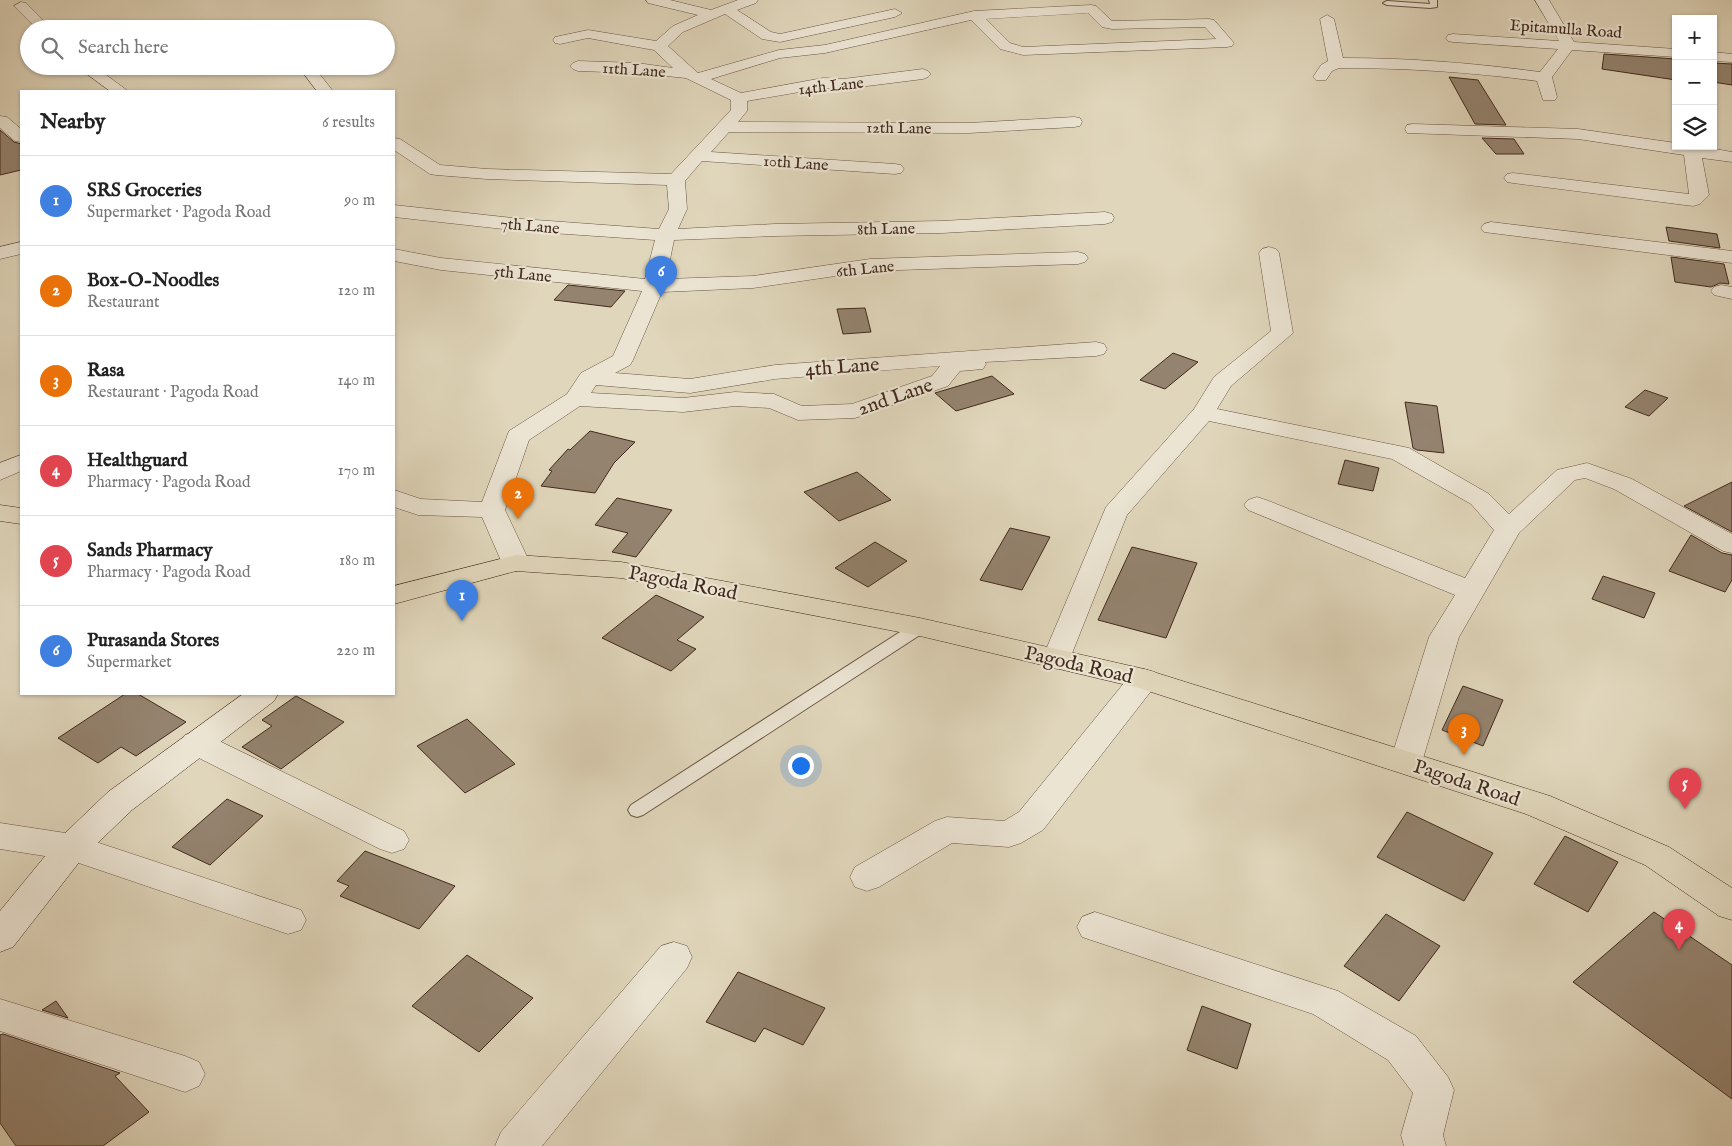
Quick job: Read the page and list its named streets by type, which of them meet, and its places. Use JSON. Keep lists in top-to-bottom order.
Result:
{
  "streets": {
    "main road": ["Pagoda Road"],
    "street": [
      "Epitamulla Road",
      "11th Lane",
      "14th Lane",
      "12th Lane",
      "10th Lane",
      "7th Lane",
      "8th Lane",
      "6th Lane",
      "5th Lane",
      "4th Lane",
      "2nd Lane"
    ]
  },
  "crossings": [
    ["7th Lane", "8th Lane"],
    ["6th Lane", "5th Lane"]
  ],
  "page": {
    "map_buttons": ["+", "−"],
    "search": "Search here",
    "heading": ["Nearby", "6 results"],
    "list": [
      {
        "mark": "1",
        "name": "SRS Groceries",
        "note": "Supermarket · Pagoda Road",
        "value": "90 m"
      },
      {
        "mark": "2",
        "name": "Box-O-Noodles",
        "note": "Restaurant",
        "value": "120 m"
      },
      {
        "mark": "3",
        "name": "Rasa",
        "note": "Restaurant · Pagoda Road",
        "value": "140 m"
      },
      {
        "mark": "4",
        "name": "Healthguard",
        "note": "Pharmacy · Pagoda Road",
        "value": "170 m"
      },
      {
        "mark": "5",
        "name": "Sands Pharmacy",
        "note": "Pharmacy · Pagoda Road",
        "value": "180 m"
      },
      {
        "mark": "6",
        "name": "Purasanda Stores",
        "note": "Supermarket",
        "value": "220 m"
      }
    ],
    "pins": [
      "6",
      "2",
      "1",
      "3",
      "5",
      "4"
    ]
  }
}
